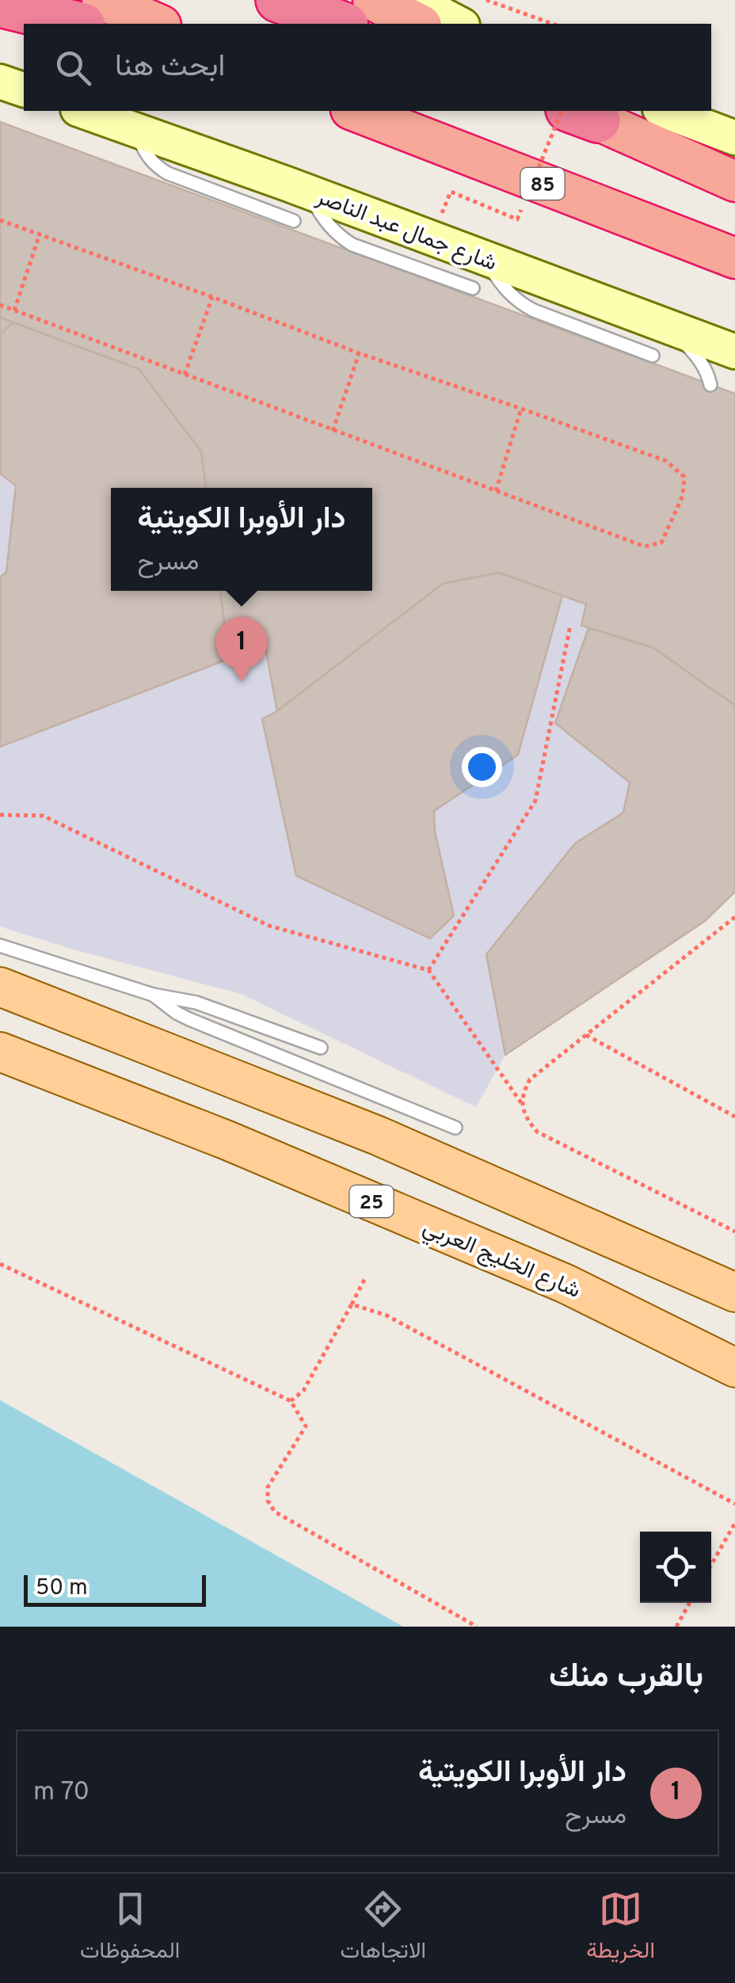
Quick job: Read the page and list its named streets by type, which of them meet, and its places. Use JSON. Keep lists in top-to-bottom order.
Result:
{
  "streets": {
    "highway": ["85"],
    "main road": ["شارع جمال عبد الناصر", "25", "شارع الخليج العربي"]
  },
  "scale_bar": "50 m",
  "page": {
    "search": "ابحث هنا",
    "popup": ["دار الأوبرا الكويتية", "مسرح"],
    "pins": "1",
    "scale": "50 m",
    "heading": "بالقرب منك",
    "list": [
      {
        "mark": "1",
        "name": "دار الأوبرا الكويتية",
        "note": "مسرح",
        "value": "70 m"
      }
    ],
    "nav": ["الخريطة", "الاتجاهات", "المحفوظات"]
  }
}
